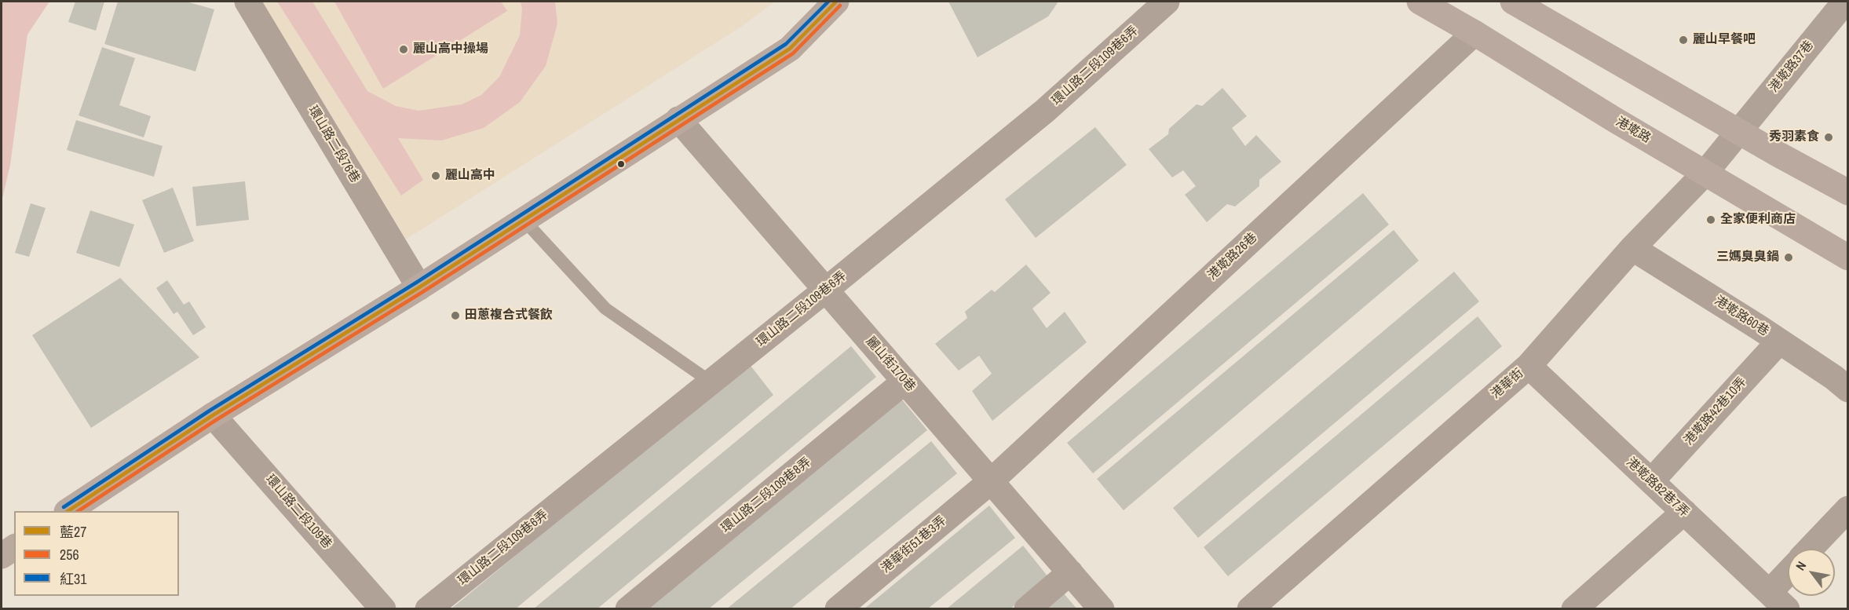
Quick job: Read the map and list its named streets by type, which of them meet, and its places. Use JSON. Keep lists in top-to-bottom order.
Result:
{
  "streets": {
    "street": [
      "環山路二段109巷6弄",
      "港墘路37巷",
      "港墘路",
      "環山路二段76巷",
      "港墘路26巷",
      "港墘路60巷",
      "麗山街170巷",
      "港華街",
      "港墘路42巷10弄",
      "港墘路82巷7弄",
      "環山路二段109巷8弄",
      "環山路二段109巷",
      "港華街51巷3弄"
    ]
  },
  "crossings": [
    ["環山路二段109巷6弄", "麗山街170巷"],
    ["港墘路37巷", "港華街"],
    ["港墘路", "港墘路26巷"],
    ["港墘路", "港華街"],
    ["港墘路26巷", "麗山街170巷"],
    ["港墘路26巷", "港華街51巷3弄"],
    ["港墘路60巷", "港華街"],
    ["港墘路60巷", "港墘路42巷10弄"],
    ["麗山街170巷", "環山路二段109巷8弄"],
    ["麗山街170巷", "港華街51巷3弄"],
    ["港華街", "港墘路82巷7弄"],
    ["港墘路42巷10弄", "港墘路82巷7弄"]
  ],
  "places": [
    "麗山早餐吧",
    "麗山高中操場",
    "秀羽素食",
    "麗山高中",
    "全家便利商店",
    "三媽臭臭鍋",
    "田蔥複合式餐飲"
  ],
  "lines": ["transit line 藍27", "transit line 紅31", "transit line 256"],
  "legend": ["藍27", "256", "紅31"],
  "north": "top left"
}
